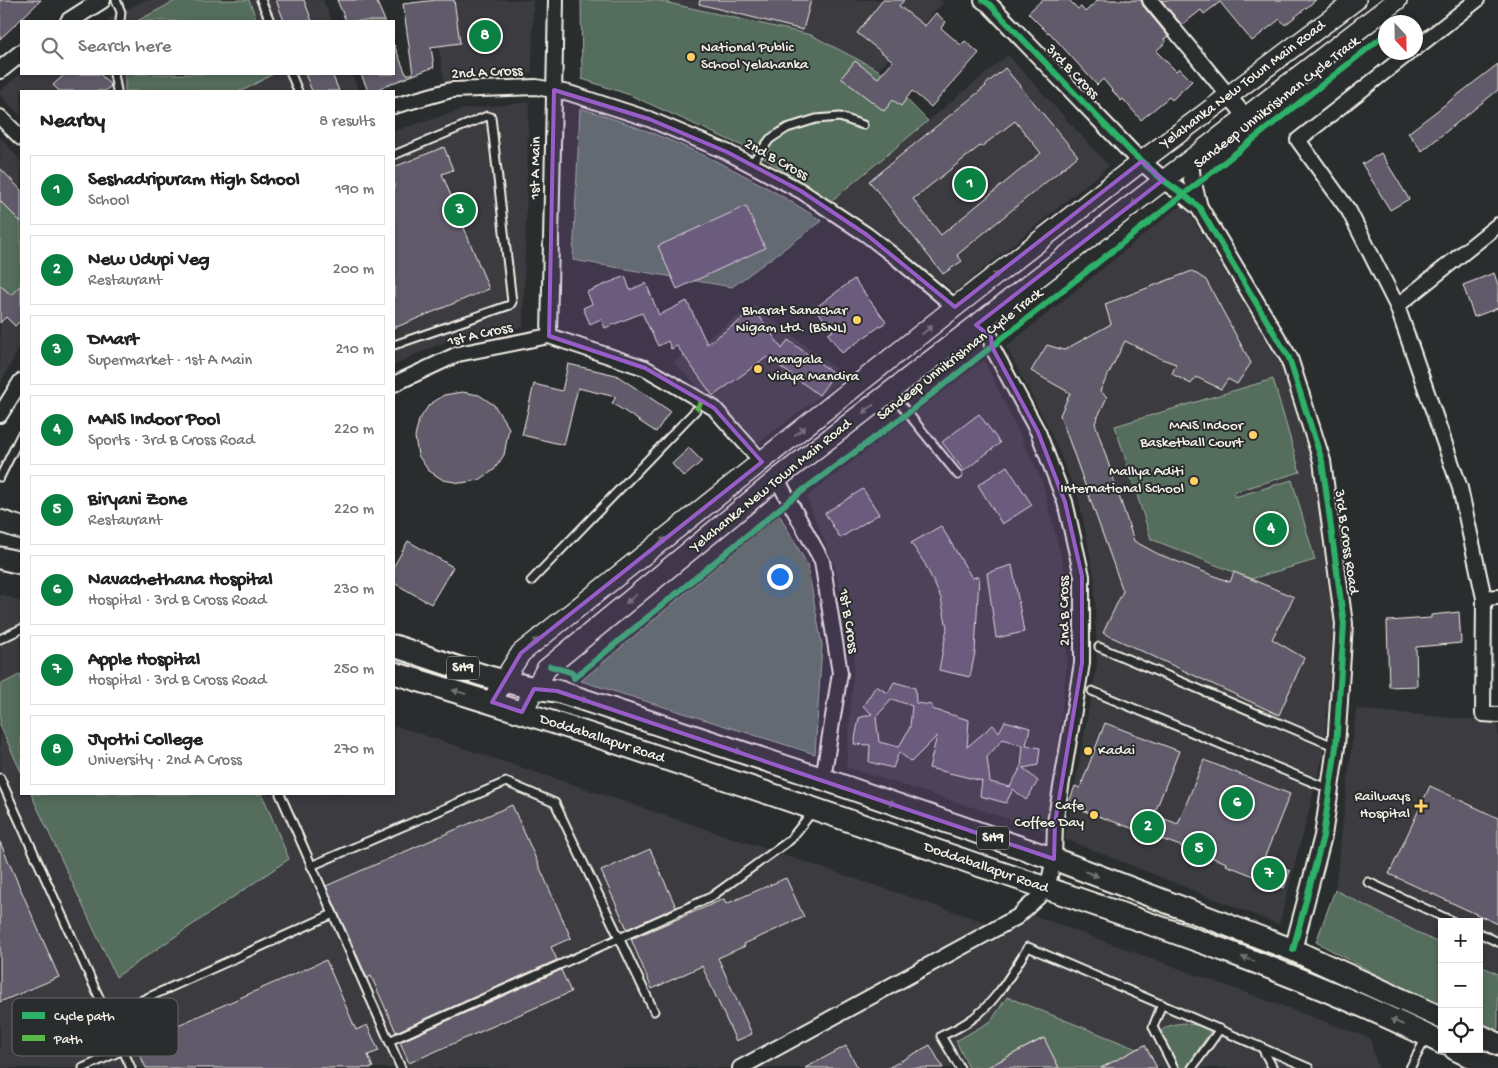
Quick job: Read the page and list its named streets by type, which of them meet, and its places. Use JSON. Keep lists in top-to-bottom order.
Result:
{
  "streets": {
    "main road": ["Yelahanka New Town Main Road", "SH9", "Doddaballapur Road"],
    "street": [
      "3rd B Cross",
      "2nd A Cross",
      "2nd B Cross",
      "1st A Main",
      "1st A Cross",
      "3rd B Cross Road",
      "1st B Cross"
    ],
    "cycle path": ["Sandeep Unnikrishnan Cycle Track"]
  },
  "crossings": [
    ["3rd B Cross", "Yelahanka New Town Main Road"],
    ["3rd B Cross", "3rd B Cross Road"],
    ["2nd A Cross", "2nd B Cross"],
    ["2nd A Cross", "1st A Main"],
    ["Yelahanka New Town Main Road", "2nd B Cross"],
    ["Yelahanka New Town Main Road", "3rd B Cross Road"],
    ["Yelahanka New Town Main Road", "1st B Cross"],
    ["Yelahanka New Town Main Road", "SH9"],
    ["Yelahanka New Town Main Road", "Doddaballapur Road"],
    ["2nd B Cross", "1st A Main"],
    ["2nd B Cross", "Doddaballapur Road"],
    ["1st A Main", "1st A Cross"],
    ["3rd B Cross Road", "Doddaballapur Road"],
    ["1st B Cross", "Doddaballapur Road"],
    ["SH9", "Doddaballapur Road"]
  ],
  "places": {
    "other": [
      "National Public School Yelahanka",
      "Bharat Sanachar Nigam Ltd. (BSNL)",
      "Mangala Vidya Mandira",
      "MAIS Indoor Basketball Court",
      "Mallya Aditi International School",
      "Kadai",
      "Cafe Coffee Day"
    ],
    "health": ["Railways Hospital"]
  },
  "legend": ["Cycle path", "Path"],
  "north": "bottom",
  "page": {
    "pins": [
      "8",
      "1",
      "3",
      "4",
      "6",
      "2",
      "5",
      "7"
    ],
    "search": "Search here",
    "heading": ["Nearby", "8 results"],
    "list": [
      {
        "mark": "1",
        "name": "Seshadripuram High School",
        "note": "School",
        "value": "190 m"
      },
      {
        "mark": "2",
        "name": "New Udupi Veg",
        "note": "Restaurant",
        "value": "200 m"
      },
      {
        "mark": "3",
        "name": "DMart",
        "note": "Supermarket · 1st A Main",
        "value": "210 m"
      },
      {
        "mark": "4",
        "name": "MAIS Indoor Pool",
        "note": "Sports · 3rd B Cross Road",
        "value": "220 m"
      },
      {
        "mark": "5",
        "name": "Biryani Zone",
        "note": "Restaurant",
        "value": "220 m"
      },
      {
        "mark": "6",
        "name": "Navachethana Hospital",
        "note": "Hospital · 3rd B Cross Road",
        "value": "230 m"
      },
      {
        "mark": "7",
        "name": "Apple Hospital",
        "note": "Hospital · 3rd B Cross Road",
        "value": "250 m"
      },
      {
        "mark": "8",
        "name": "Jyothi College",
        "note": "University · 2nd A Cross",
        "value": "270 m"
      }
    ],
    "map_buttons": ["+", "−"]
  }
}
